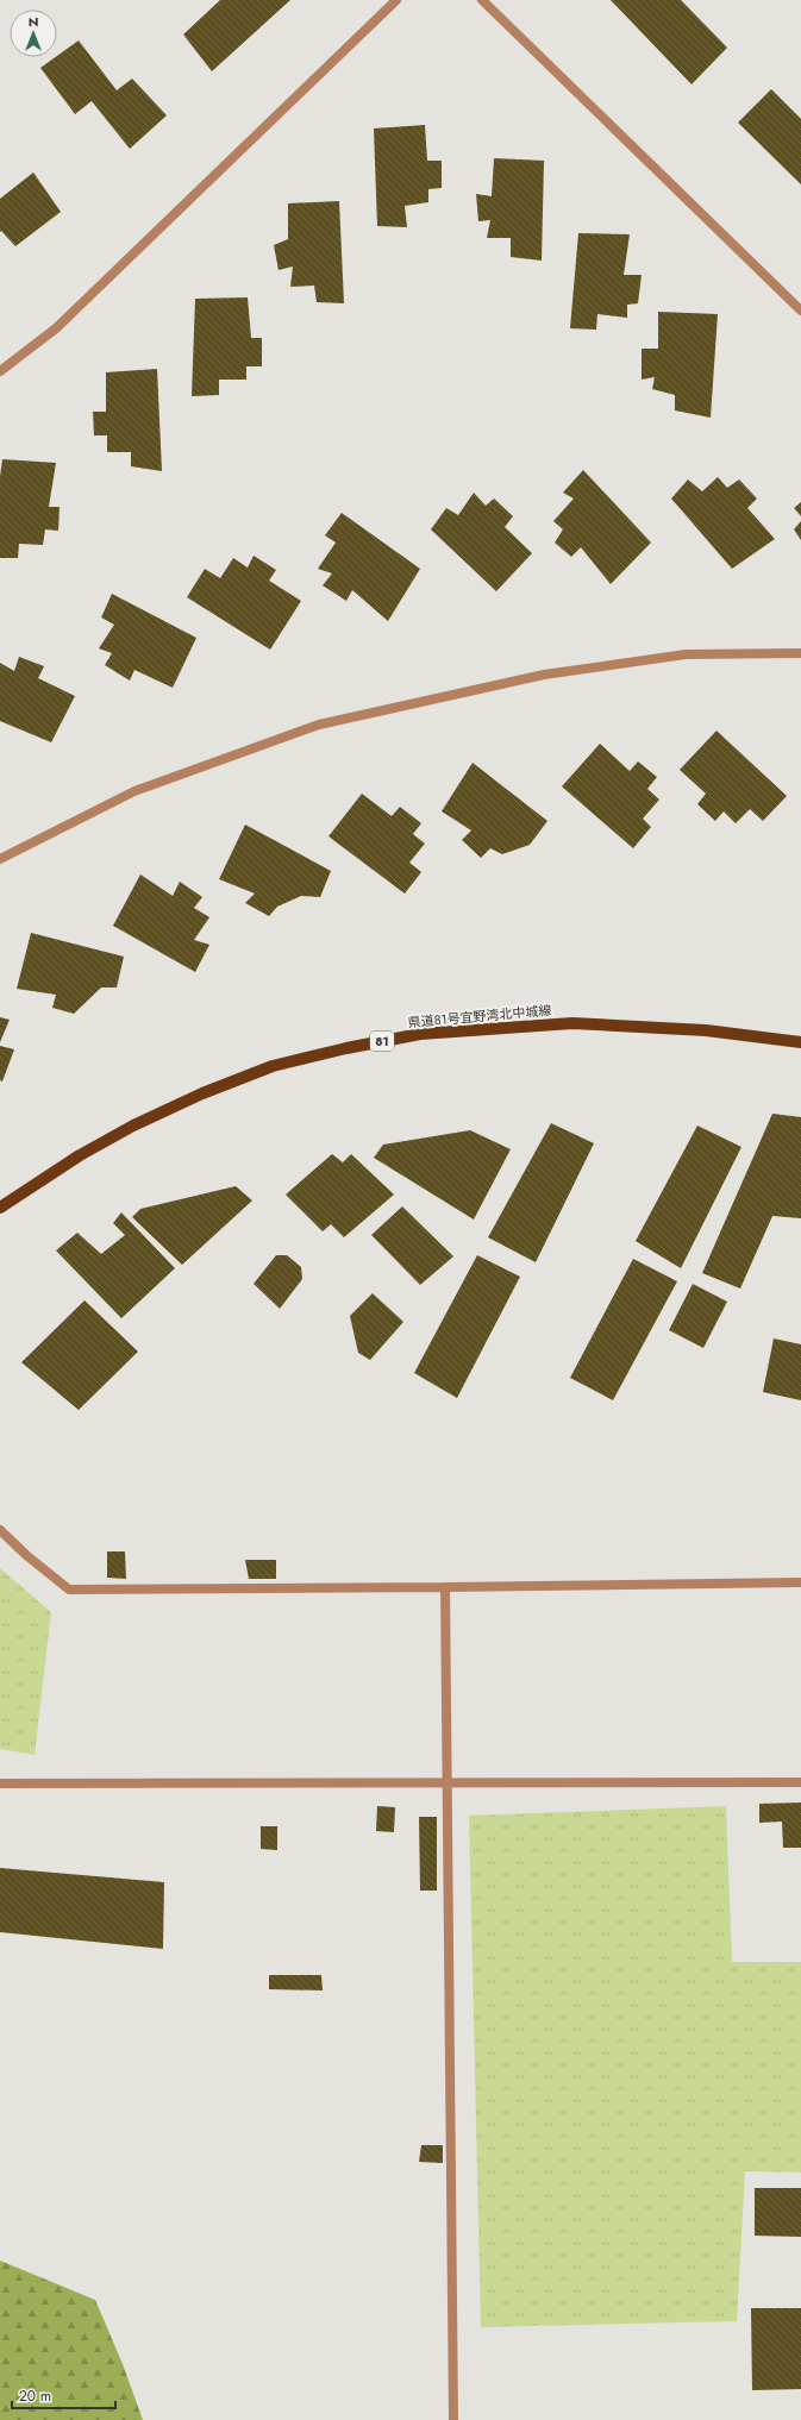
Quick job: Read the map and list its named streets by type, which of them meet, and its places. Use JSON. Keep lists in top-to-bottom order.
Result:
{
  "streets": {
    "main road": ["県道81号宜野湾北中城線", "81"]
  },
  "scale_bar": "20 m",
  "north": "top"
}
